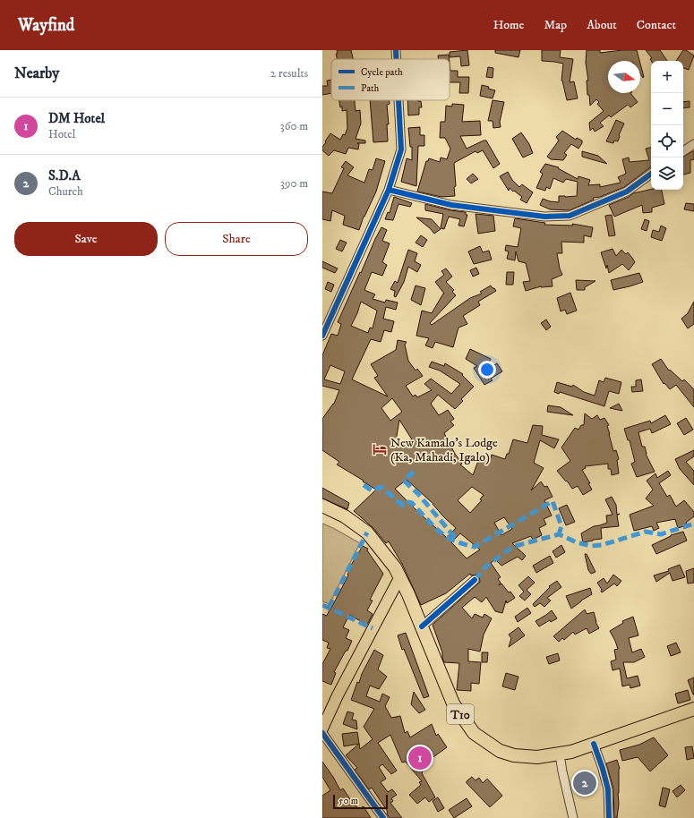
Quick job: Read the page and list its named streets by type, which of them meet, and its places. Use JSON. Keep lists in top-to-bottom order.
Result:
{
  "streets": {
    "highway": ["T10"]
  },
  "places": {
    "hotel": ["New Kamalo's Lodge (Ka, Mahadi, Igalo)"]
  },
  "legend": ["Cycle path", "Path"],
  "scale_bar": "50 m",
  "north": "right",
  "page": {
    "header": "Wayfind",
    "nav": [
      "Home",
      "Map",
      "About",
      "Contact"
    ],
    "heading": ["Nearby", "2 results"],
    "map_buttons": ["+", "−"],
    "list": [
      {
        "mark": "1",
        "name": "DM Hotel",
        "note": "Hotel",
        "value": "360 m"
      },
      {
        "mark": "2",
        "name": "S.D.A",
        "note": "Church",
        "value": "390 m"
      }
    ],
    "buttons": ["Save", "Share"],
    "pins": ["1", "2"],
    "scale": "50 m"
  }
}
